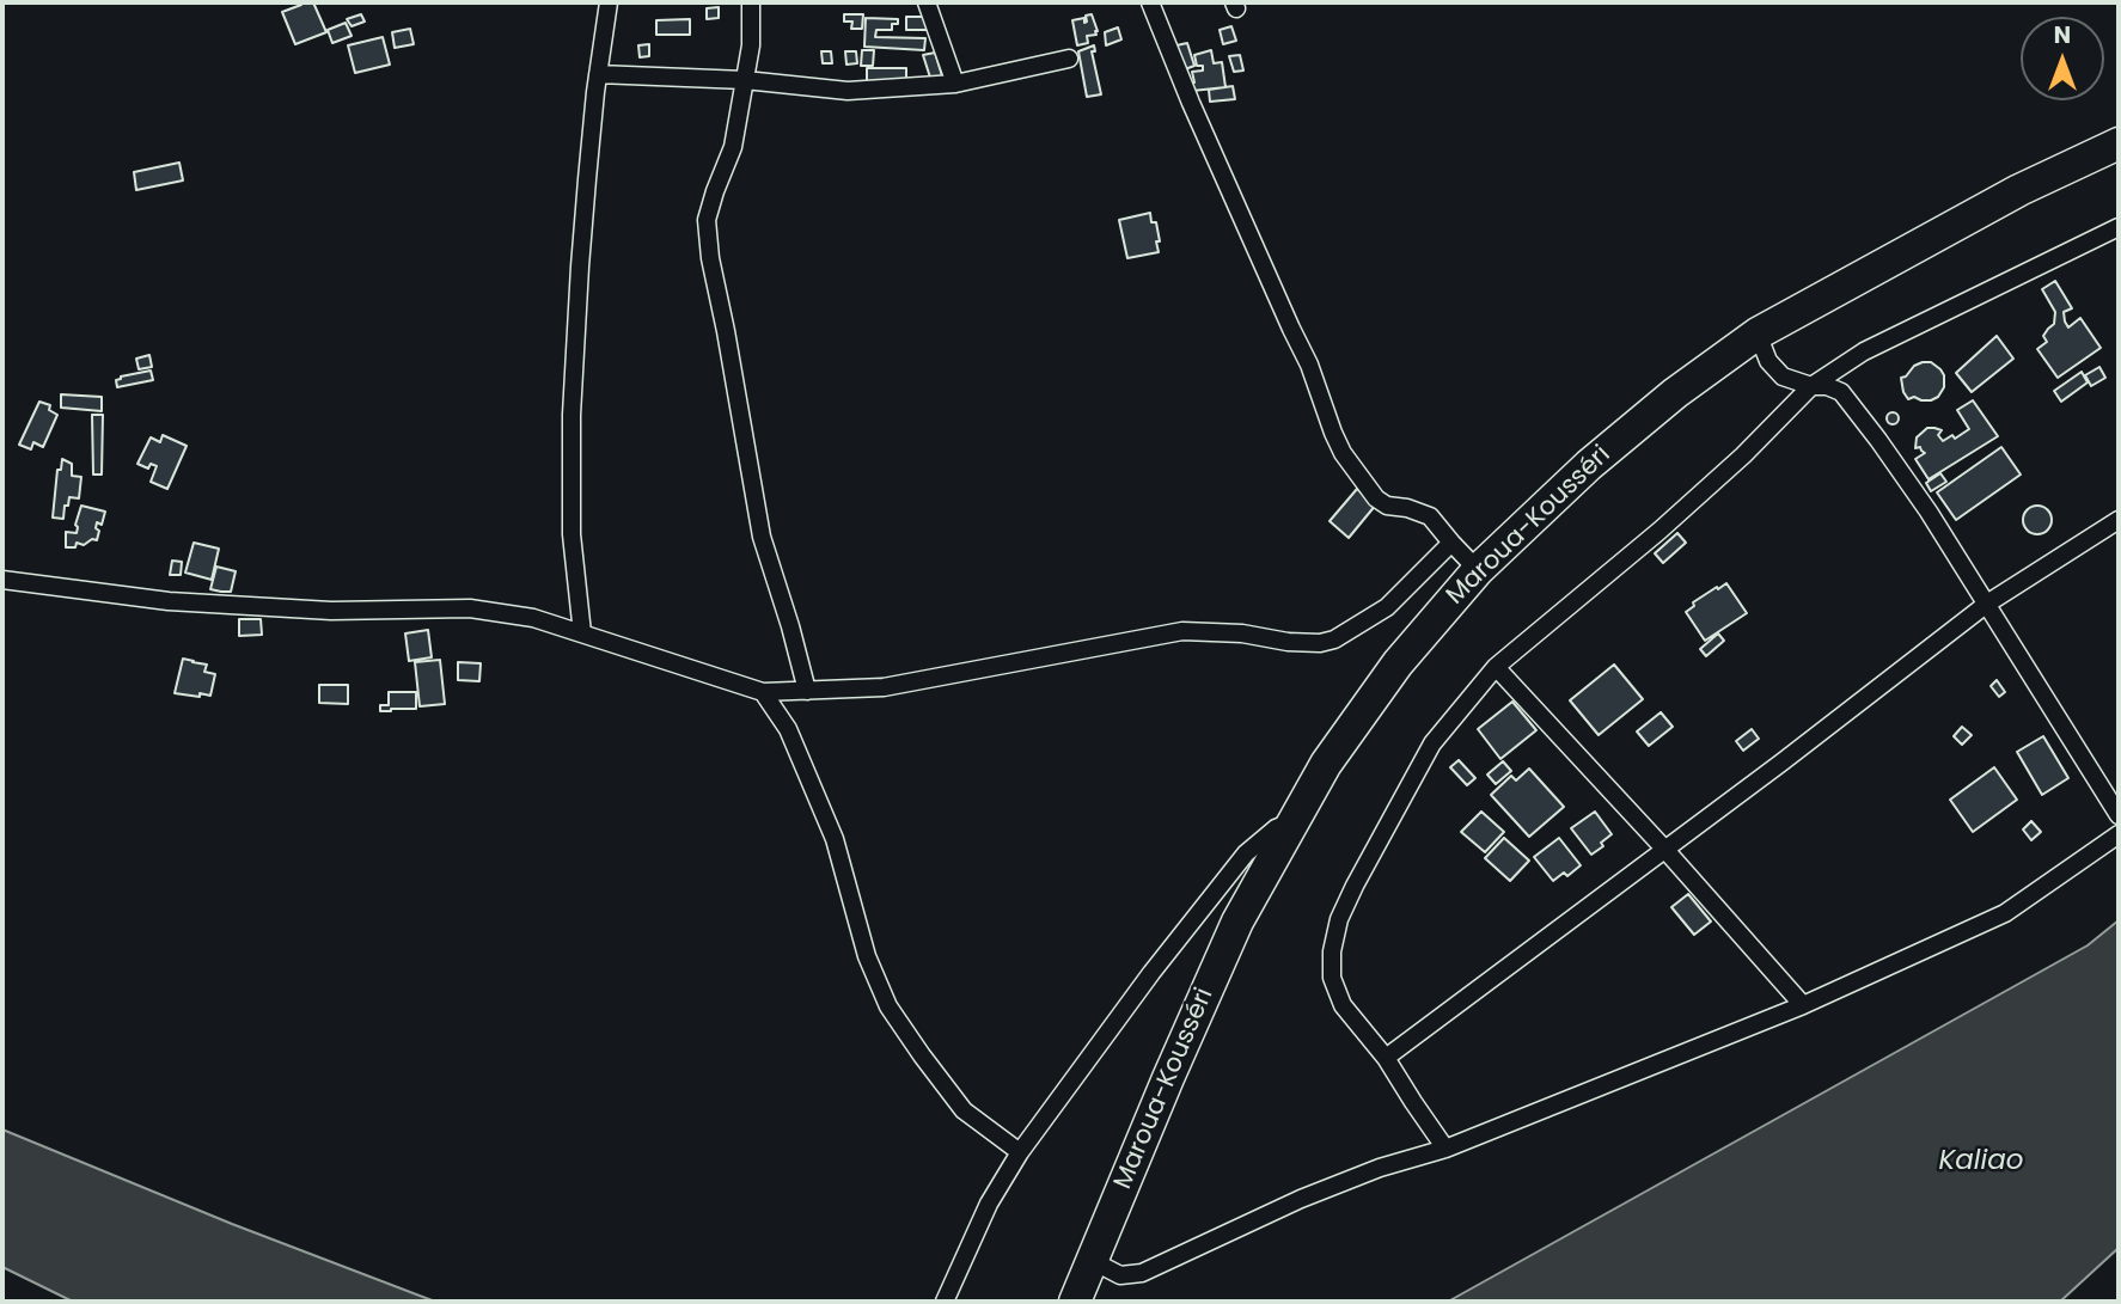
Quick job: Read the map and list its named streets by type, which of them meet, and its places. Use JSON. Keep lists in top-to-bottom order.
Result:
{
  "streets": {
    "highway": ["Maroua-Kousséri"]
  },
  "water": ["Kaliao"],
  "north": "top"
}
